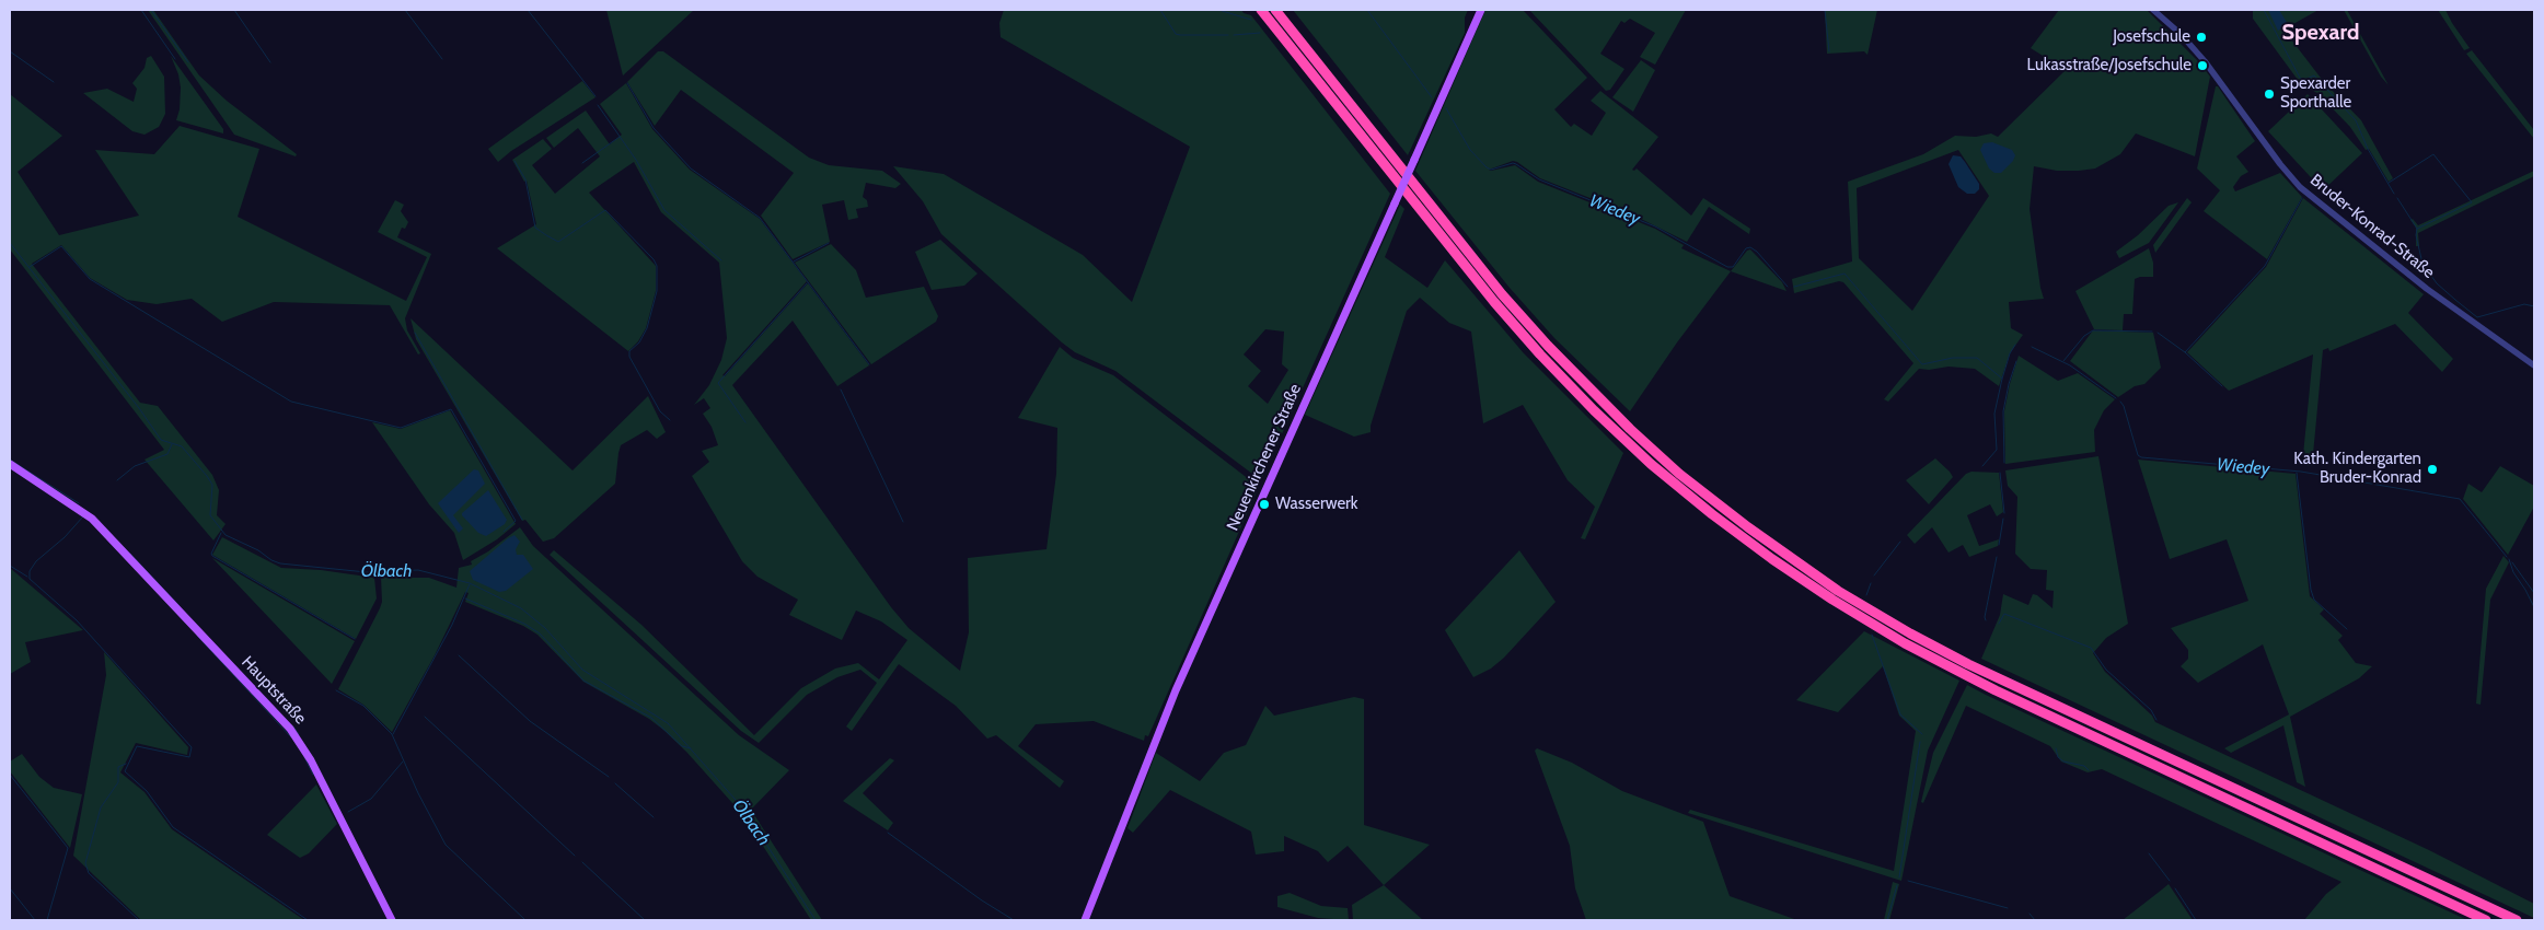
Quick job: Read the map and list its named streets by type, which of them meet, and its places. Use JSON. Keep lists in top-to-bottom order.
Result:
{
  "streets": {
    "main road": ["Neuenkirchener Straße", "Hauptstraße"],
    "street": ["Bruder-Konrad-Straße"]
  },
  "districts": ["Spexard"],
  "water": ["Wiedey", "Ölbach"],
  "places": [
    "Josefschule",
    "Lukasstraße/Josefschule",
    "Spexarder Sporthalle",
    "Kath. Kindergarten Bruder-Konrad",
    "Wasserwerk"
  ]
}
